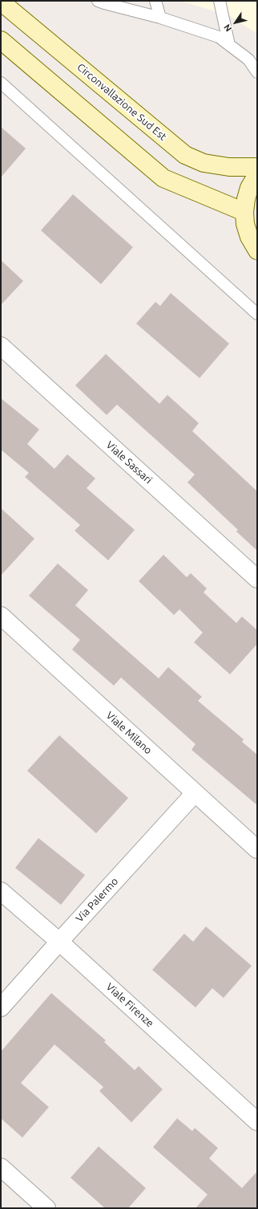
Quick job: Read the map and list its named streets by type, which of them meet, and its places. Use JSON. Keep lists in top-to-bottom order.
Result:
{
  "streets": {
    "main road": ["Circonvallazione Sud Est"],
    "street": [
      "Viale Sassari",
      "Viale Milano",
      "Via Palermo",
      "Viale Firenze"
    ]
  },
  "crossings": [
    ["Viale Milano", "Via Palermo"],
    ["Via Palermo", "Viale Firenze"]
  ],
  "north": "bottom left"
}
